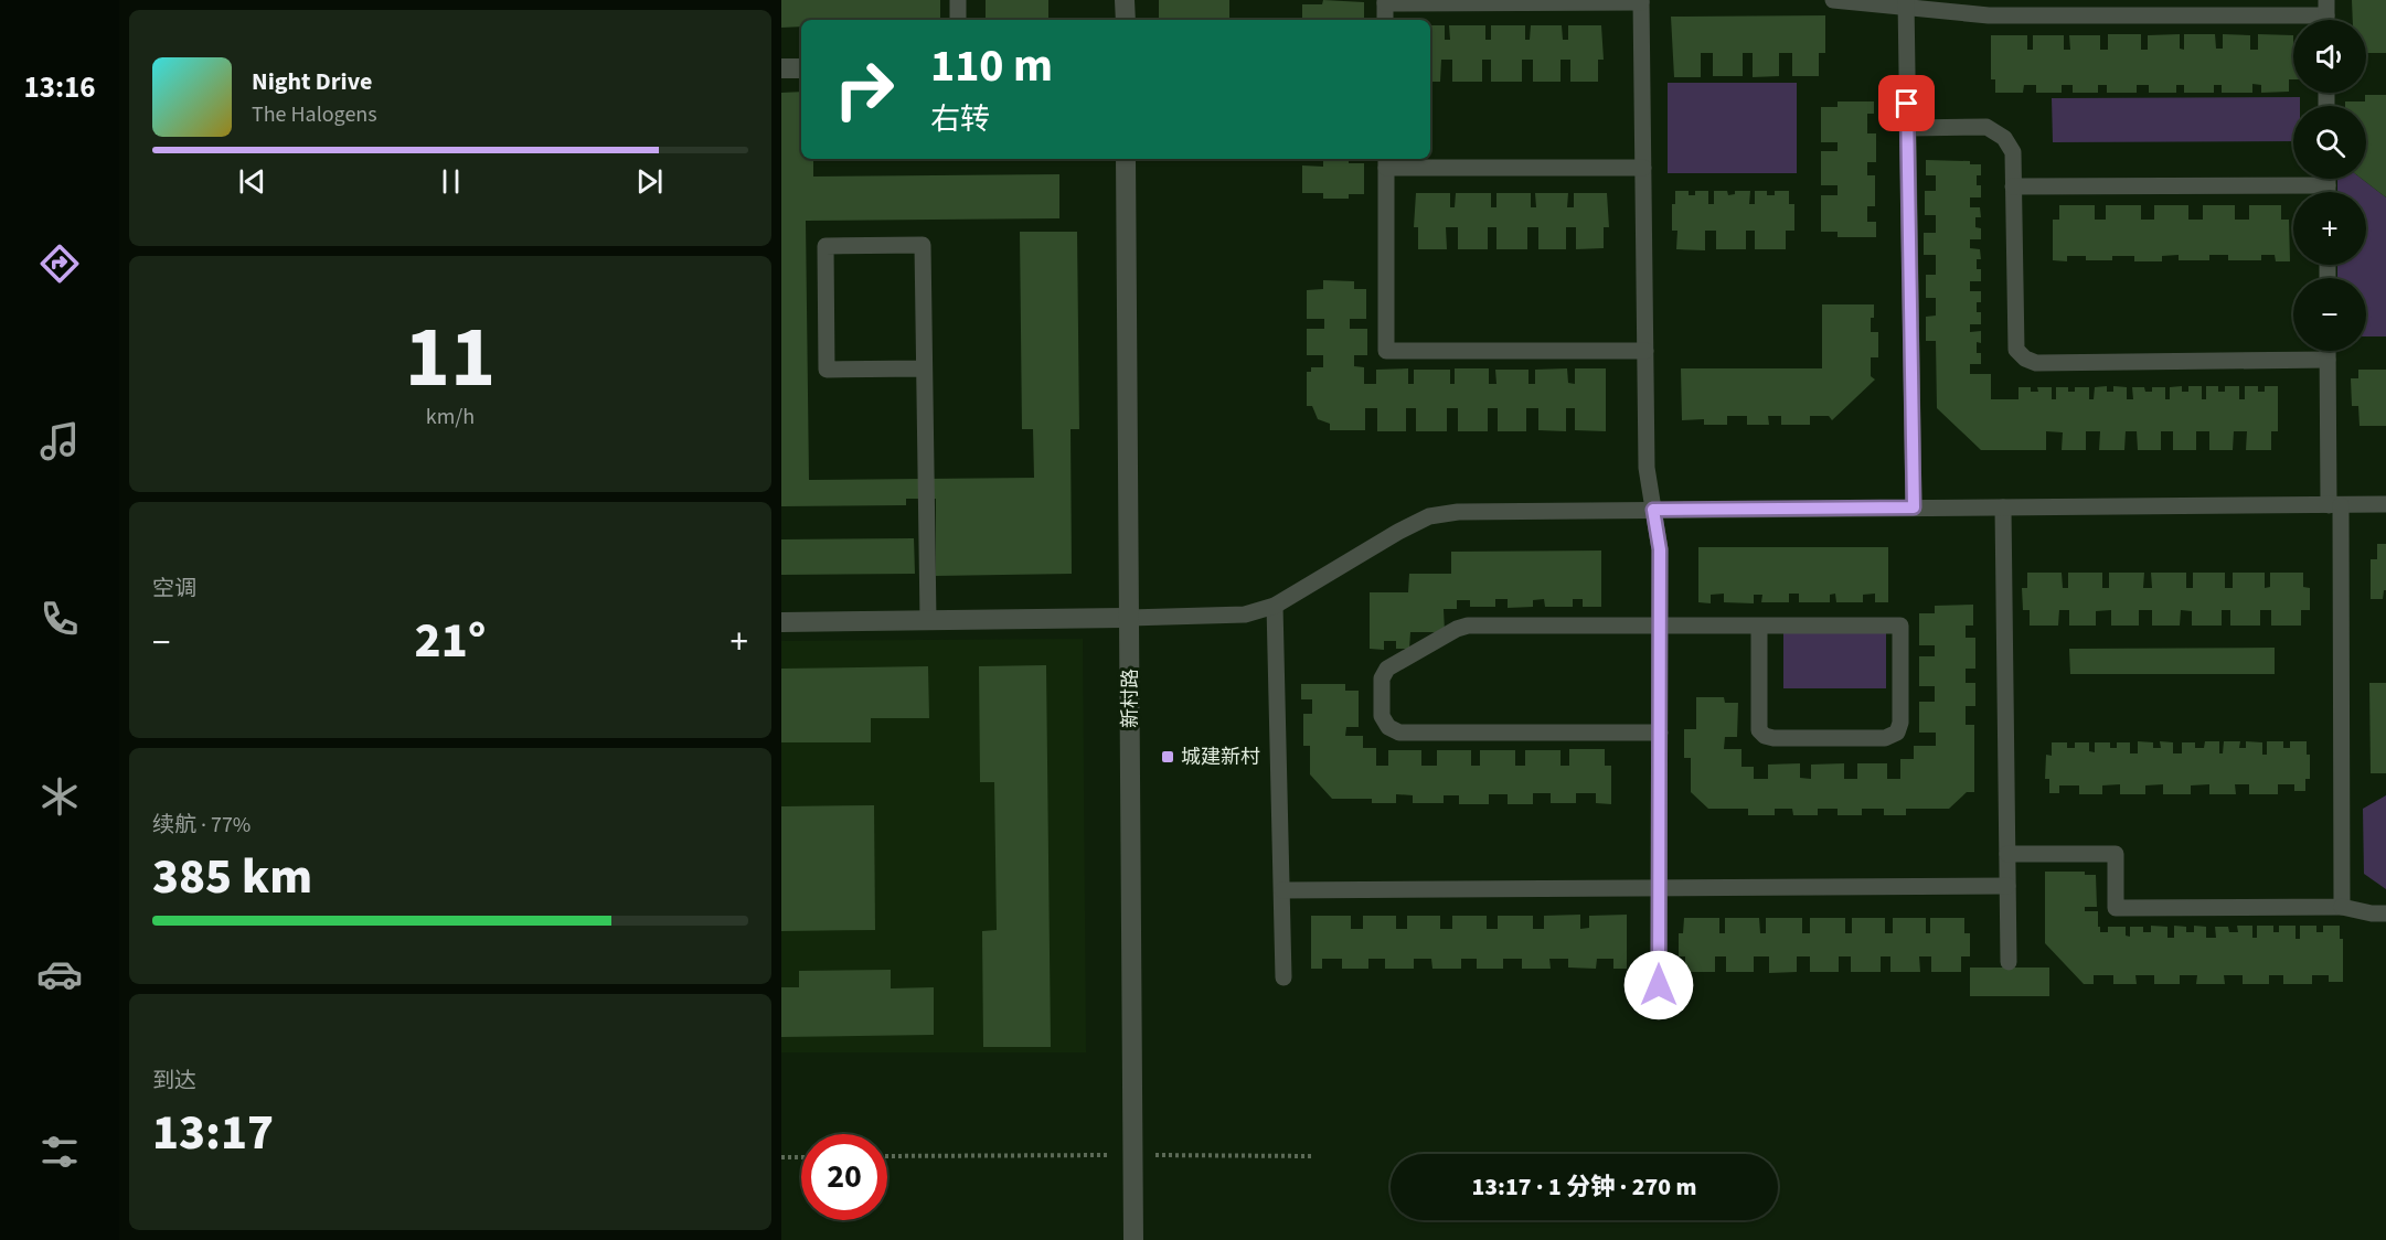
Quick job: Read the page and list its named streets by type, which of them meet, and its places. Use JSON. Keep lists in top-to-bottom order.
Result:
{
  "streets": {
    "street": ["新村路"]
  },
  "places": {
    "transit": ["城建新村"]
  },
  "page": {
    "tabs": "13:16",
    "map_buttons": ["+", "−"],
    "turn": ["110 m", "右转"],
    "song": ["Night Drive", "The Halogens"],
    "tile": [
      ["11", "km/h"],
      "空调",
      ["续航 · 77%", "385 km"],
      ["到达", "13:17"]
    ],
    "heat": ["−", "21°", "+"],
    "limit": "20",
    "trip": "13:17 · 1 分钟 · 270 m"
  }
}
